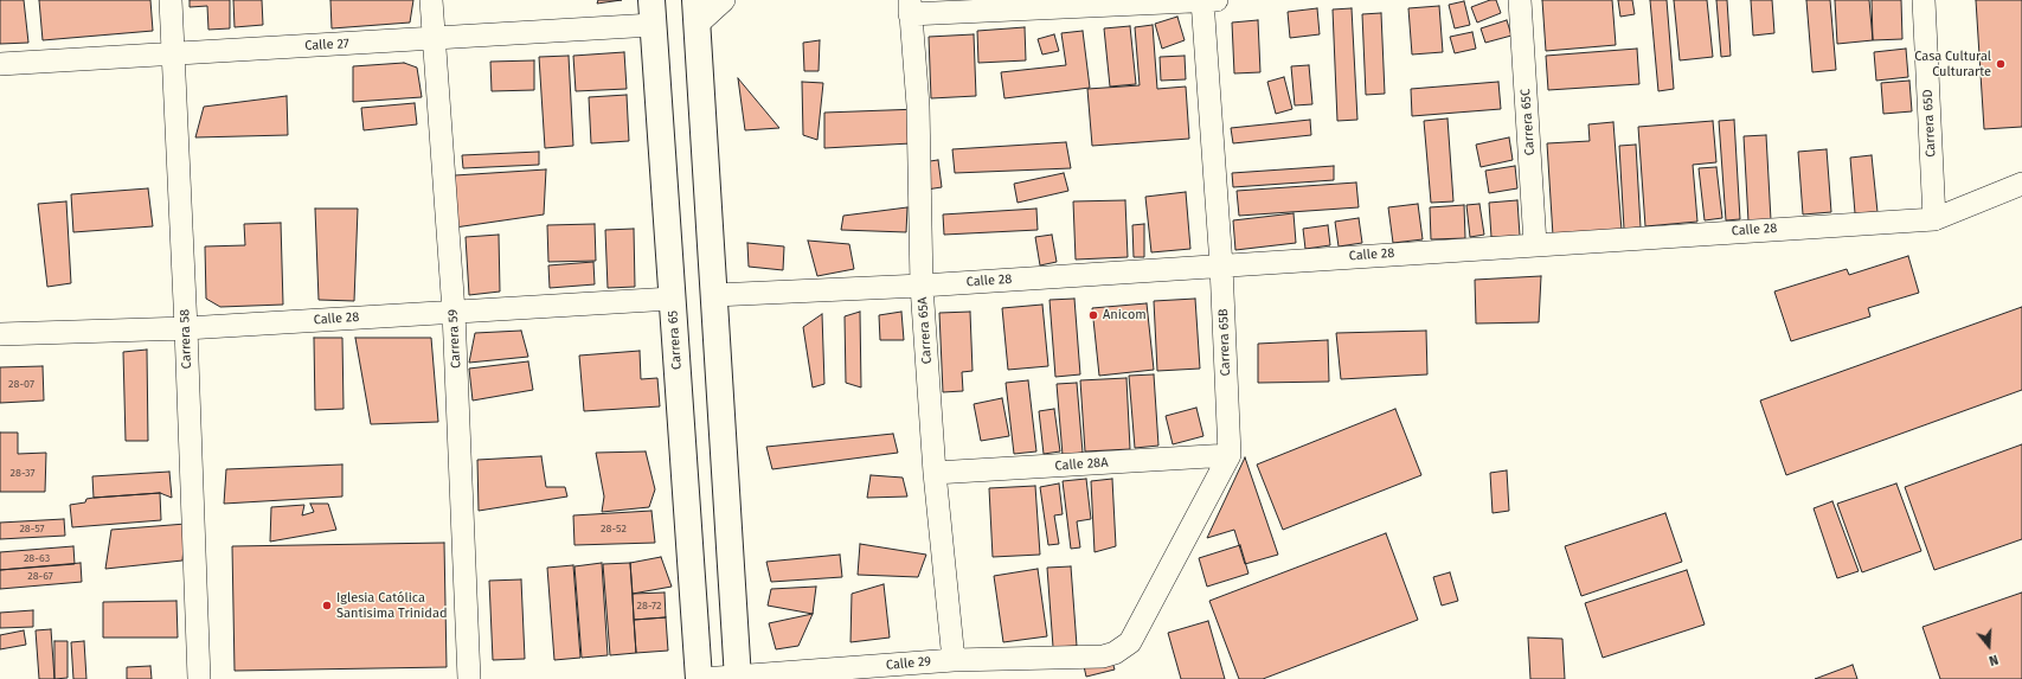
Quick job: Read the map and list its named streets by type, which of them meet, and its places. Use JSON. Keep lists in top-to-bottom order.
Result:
{
  "streets": {
    "main road": ["Carrera 65"],
    "street": [
      "Calle 27",
      "Carrera 65C",
      "Carrera 65D",
      "Calle 28",
      "Carrera 65A",
      "Carrera 58",
      "Carrera 59",
      "Carrera 65B",
      "Calle 28A",
      "Calle 29"
    ]
  },
  "crossings": [
    ["Calle 27", "Carrera 58"],
    ["Calle 27", "Carrera 59"],
    ["Calle 27", "Carrera 65"],
    ["Carrera 65C", "Calle 28"],
    ["Carrera 65D", "Calle 28"],
    ["Calle 28", "Carrera 65A"],
    ["Calle 28", "Carrera 58"],
    ["Calle 28", "Carrera 59"],
    ["Calle 28", "Carrera 65"],
    ["Calle 28", "Carrera 65B"],
    ["Carrera 65A", "Calle 28A"],
    ["Carrera 65A", "Calle 29"],
    ["Carrera 65B", "Calle 28A"],
    ["Carrera 65B", "Calle 29"],
    ["Calle 28A", "Calle 29"]
  ],
  "places": ["Casa Cultural Culturarte", "Anicom", "Iglesia Católica Santisima Trinidad"],
  "house_numbers": [
    "28-07",
    "28-37",
    "28-57",
    "28-52",
    "28-63",
    "28-67",
    "28-72"
  ],
  "north": "bottom"
}
